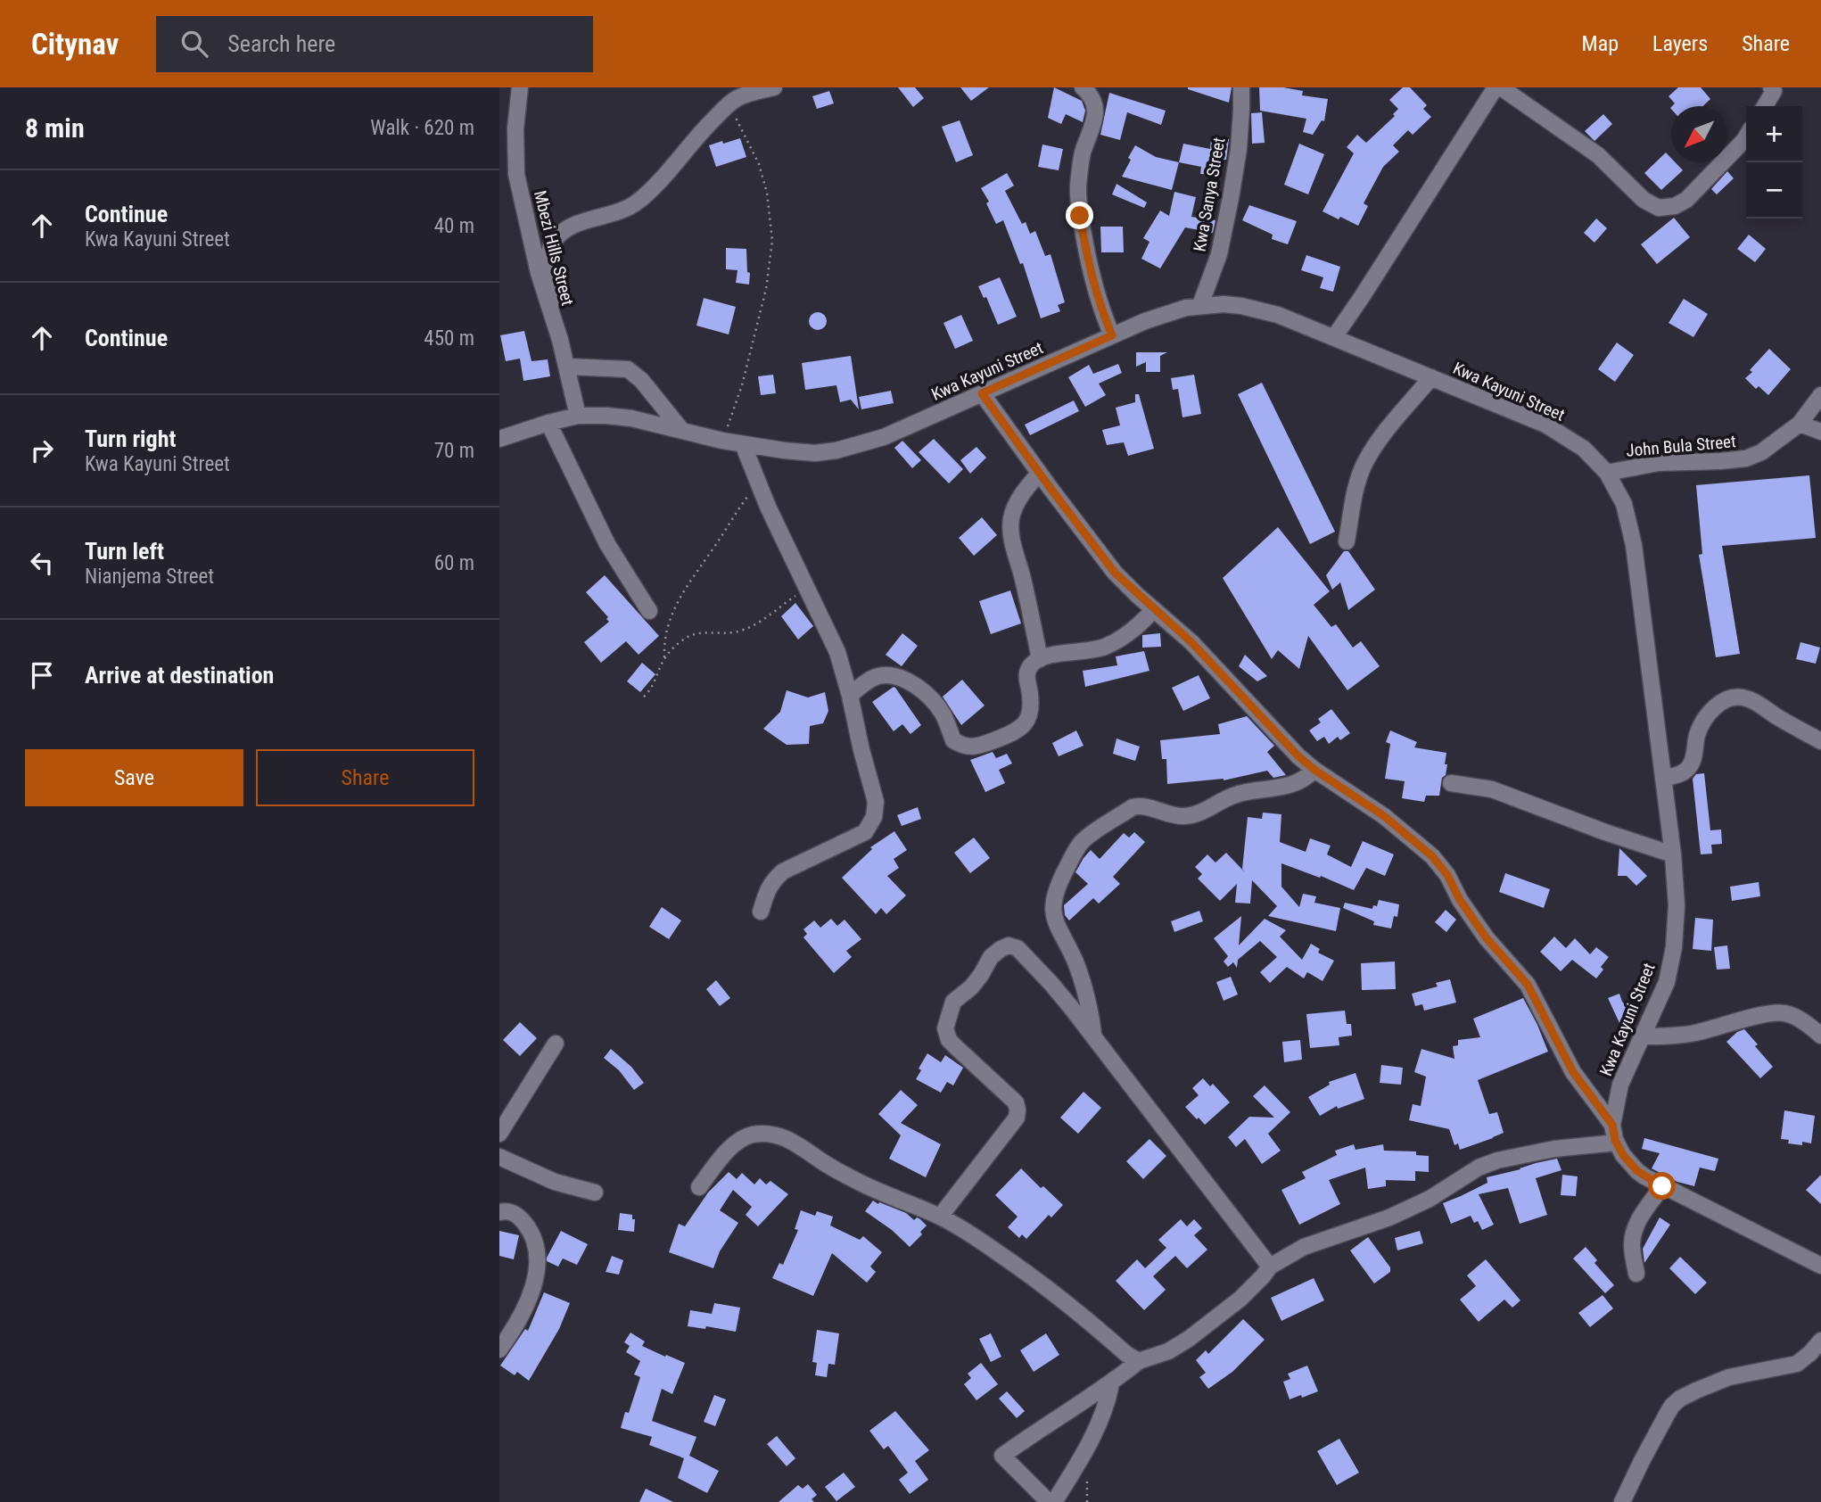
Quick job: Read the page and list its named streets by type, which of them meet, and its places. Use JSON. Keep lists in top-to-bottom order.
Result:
{
  "streets": {
    "street": [
      "Kwa Sanya Street",
      "Mbezi Hills Street",
      "Kwa Kayuni Street",
      "John Bula Street"
    ]
  },
  "crossings": [
    ["Kwa Sanya Street", "Kwa Kayuni Street"],
    ["Mbezi Hills Street", "Kwa Kayuni Street"],
    ["Kwa Kayuni Street", "John Bula Street"]
  ],
  "north": "bottom left",
  "page": {
    "header": "Citynav",
    "search": "Search here",
    "nav": ["Map", "Layers", "Share"],
    "heading": ["8 min", "Walk · 620 m"],
    "map_buttons": ["+", "−"],
    "list": [
      ["Continue", "Kwa Kayuni Street", "40 m"],
      ["Continue", "450 m"],
      ["Turn right", "Kwa Kayuni Street", "70 m"],
      ["Turn left", "Nianjema Street", "60 m"],
      "Arrive at destination"
    ],
    "buttons": ["Save", "Share"]
  }
}
